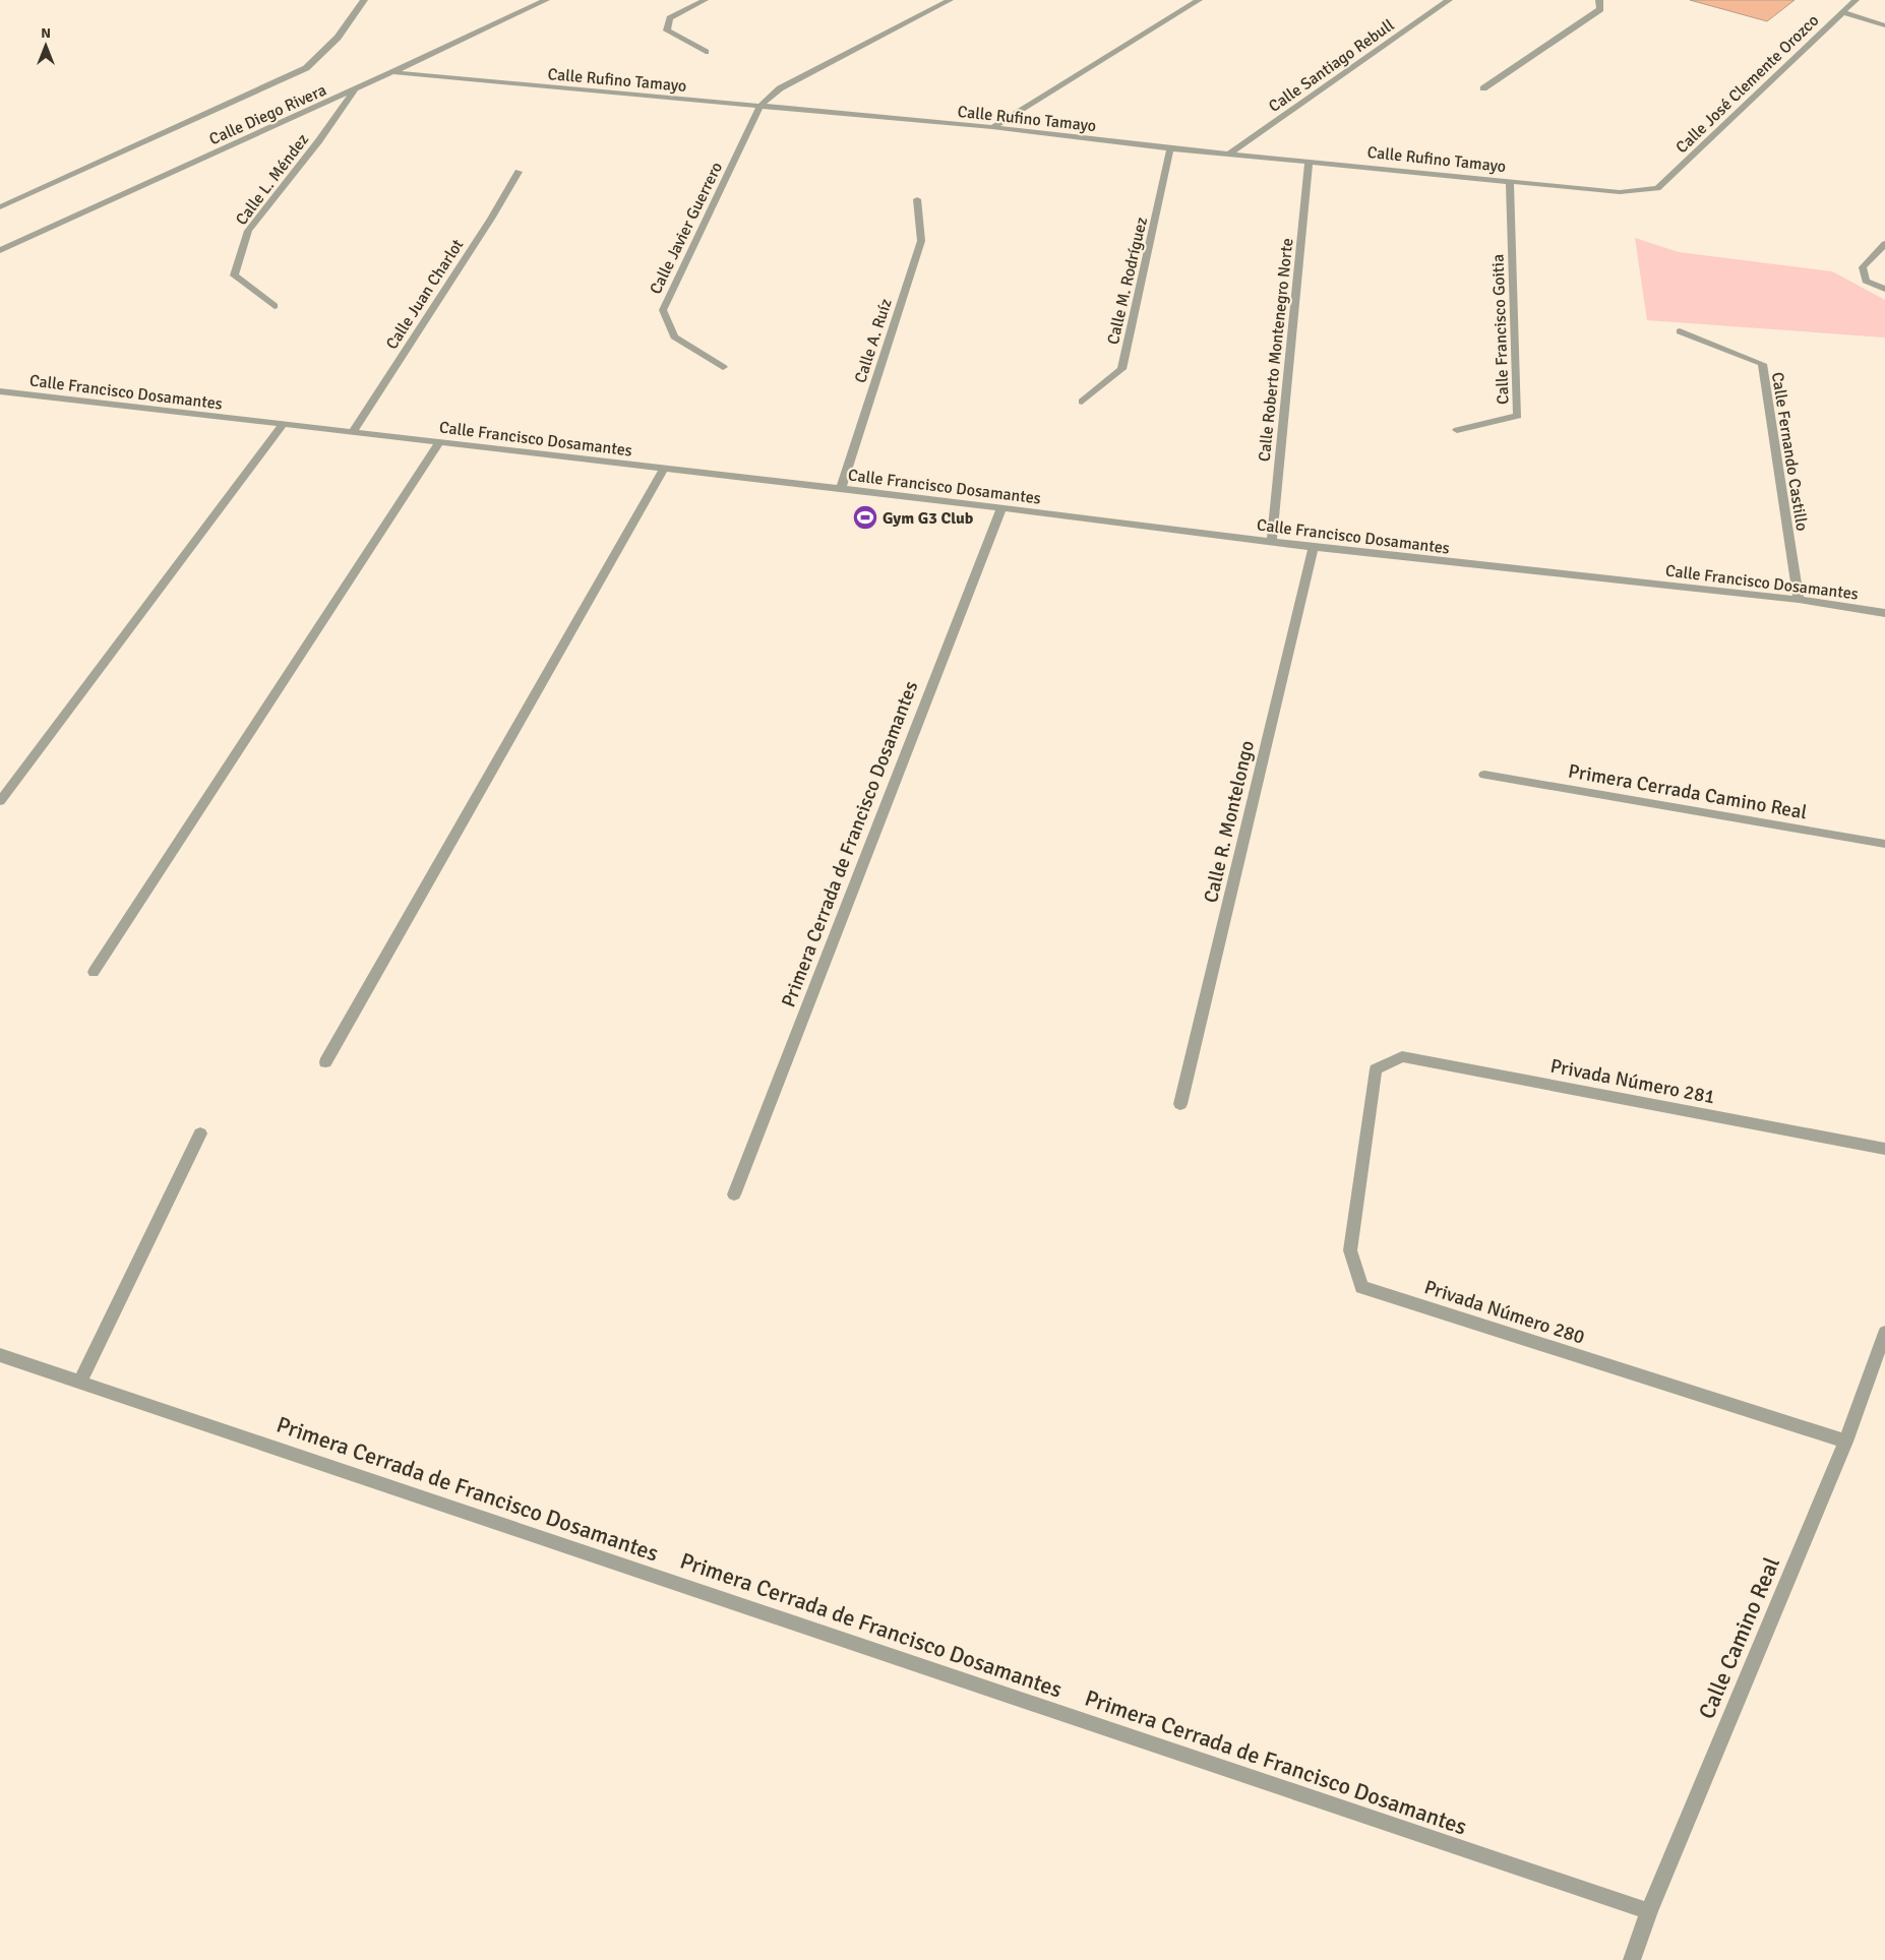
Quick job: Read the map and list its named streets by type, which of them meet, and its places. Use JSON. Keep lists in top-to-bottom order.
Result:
{
  "streets": {
    "street": [
      "Calle Santiago Rebull",
      "Calle Rufino Tamayo",
      "Calle José Clemente Orozco",
      "Calle Diego Rivera",
      "Calle L. Méndez",
      "Calle Javier Guerrero",
      "Calle M. Rodríguez",
      "Calle Juan Charlot",
      "Calle Francisco Goitia",
      "Calle A. Ruíz",
      "Calle Roberto Montenegro Norte",
      "Calle Francisco Dosamantes",
      "Calle Fernando Castillo",
      "Primera Cerrada Camino Real",
      "Calle R. Montelongo",
      "Primera Cerrada de Francisco Dosamantes",
      "Privada Número 281",
      "Privada Número 280",
      "Calle Camino Real"
    ]
  },
  "crossings": [
    ["Calle Santiago Rebull", "Calle Rufino Tamayo"],
    ["Calle Rufino Tamayo", "Calle José Clemente Orozco"],
    ["Calle Rufino Tamayo", "Calle Diego Rivera"],
    ["Calle Rufino Tamayo", "Calle Javier Guerrero"],
    ["Calle Rufino Tamayo", "Calle M. Rodríguez"],
    ["Calle Rufino Tamayo", "Calle Francisco Goitia"],
    ["Calle Rufino Tamayo", "Calle Roberto Montenegro Norte"],
    ["Calle Diego Rivera", "Calle L. Méndez"],
    ["Calle Juan Charlot", "Calle Francisco Dosamantes"],
    ["Calle A. Ruíz", "Calle Francisco Dosamantes"],
    ["Calle Roberto Montenegro Norte", "Calle Francisco Dosamantes"],
    ["Calle Francisco Dosamantes", "Calle Fernando Castillo"],
    ["Calle Francisco Dosamantes", "Calle R. Montelongo"],
    ["Calle Francisco Dosamantes", "Primera Cerrada de Francisco Dosamantes"],
    ["Primera Cerrada de Francisco Dosamantes", "Calle Camino Real"],
    ["Privada Número 281", "Privada Número 280"],
    ["Privada Número 280", "Calle Camino Real"]
  ],
  "places": {
    "sports": ["Gym G3 Club"]
  },
  "north": "top"
}
